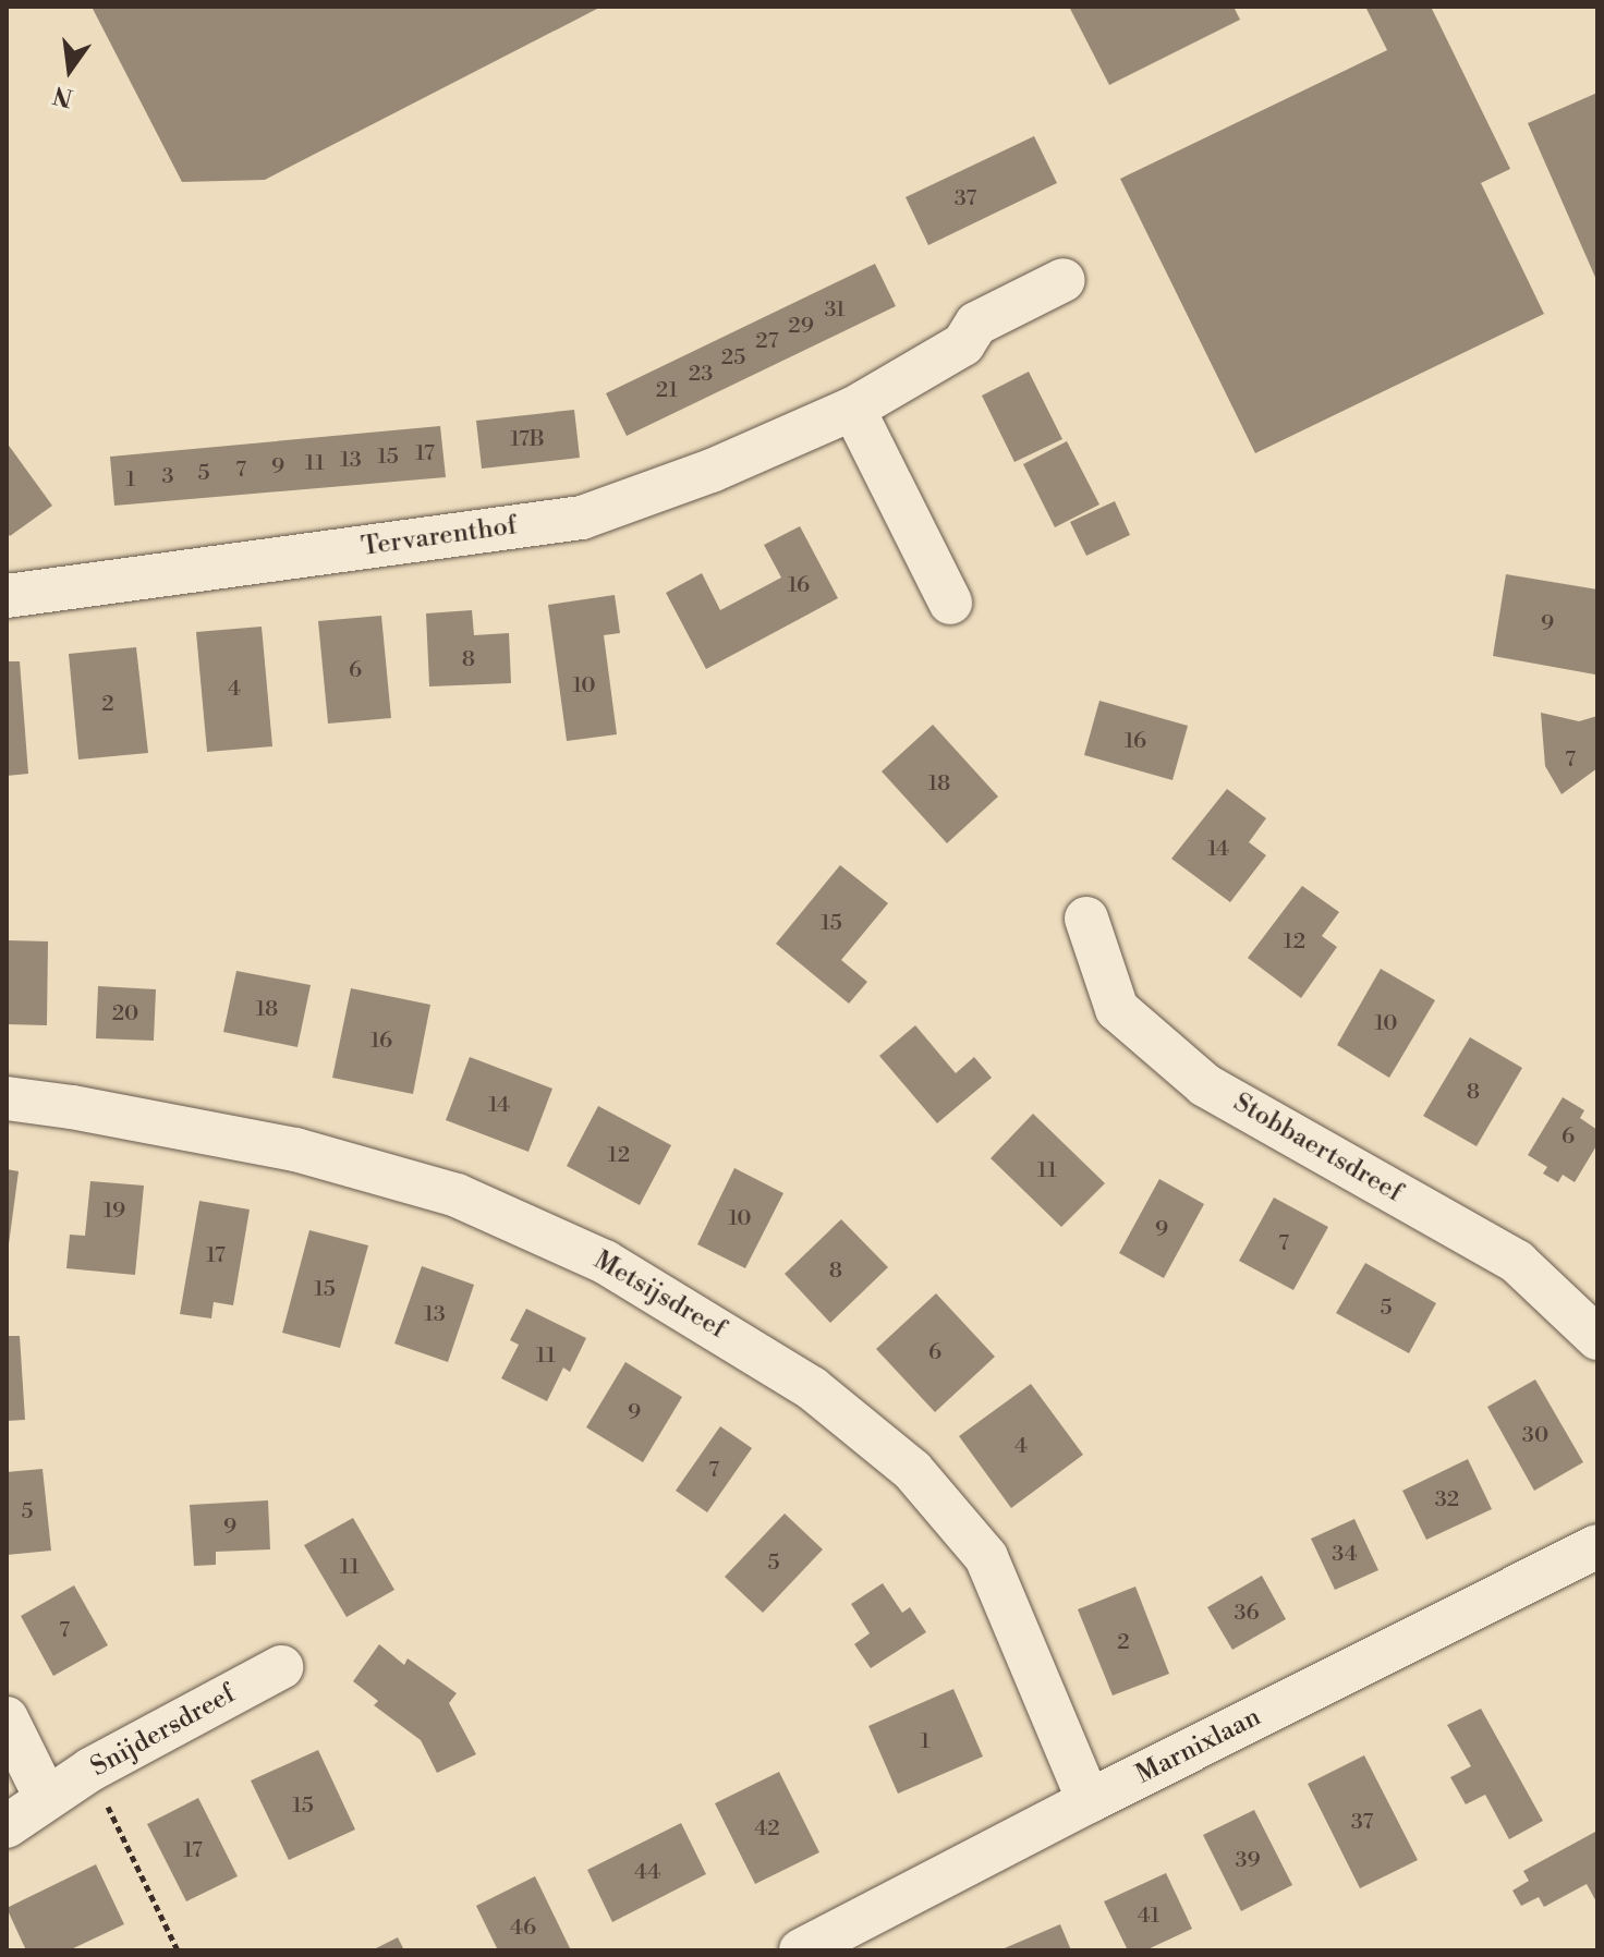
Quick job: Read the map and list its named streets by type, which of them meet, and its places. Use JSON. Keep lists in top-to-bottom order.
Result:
{
  "streets": {
    "street": [
      "Tervarenthof",
      "Stobbaertsdreef",
      "Metsijsdreef",
      "Snijdersdreef",
      "Marnixlaan"
    ]
  },
  "crossings": [
    ["Metsijsdreef", "Marnixlaan"]
  ],
  "house_numbers": [
    "37",
    "31",
    "29",
    "27",
    "25",
    "23",
    "21",
    "17B",
    "17",
    "15",
    "13",
    "11",
    "9",
    "7",
    "5",
    "3",
    "1",
    "16",
    "9",
    "8",
    "6",
    "10",
    "4",
    "2",
    "16",
    "7",
    "18",
    "14",
    "15",
    "12",
    "18",
    "20",
    "10",
    "16",
    "8",
    "14",
    "6",
    "12",
    "11",
    "19",
    "10",
    "9",
    "7",
    "17",
    "8",
    "15",
    "5",
    "13",
    "6",
    "11",
    "9",
    "30",
    "4",
    "7",
    "32",
    "5",
    "9",
    "34",
    "5",
    "11",
    "36",
    "7",
    "2",
    "1",
    "15",
    "37",
    "42",
    "17",
    "39",
    "44",
    "41",
    "46"
  ],
  "north": "bottom"
}
